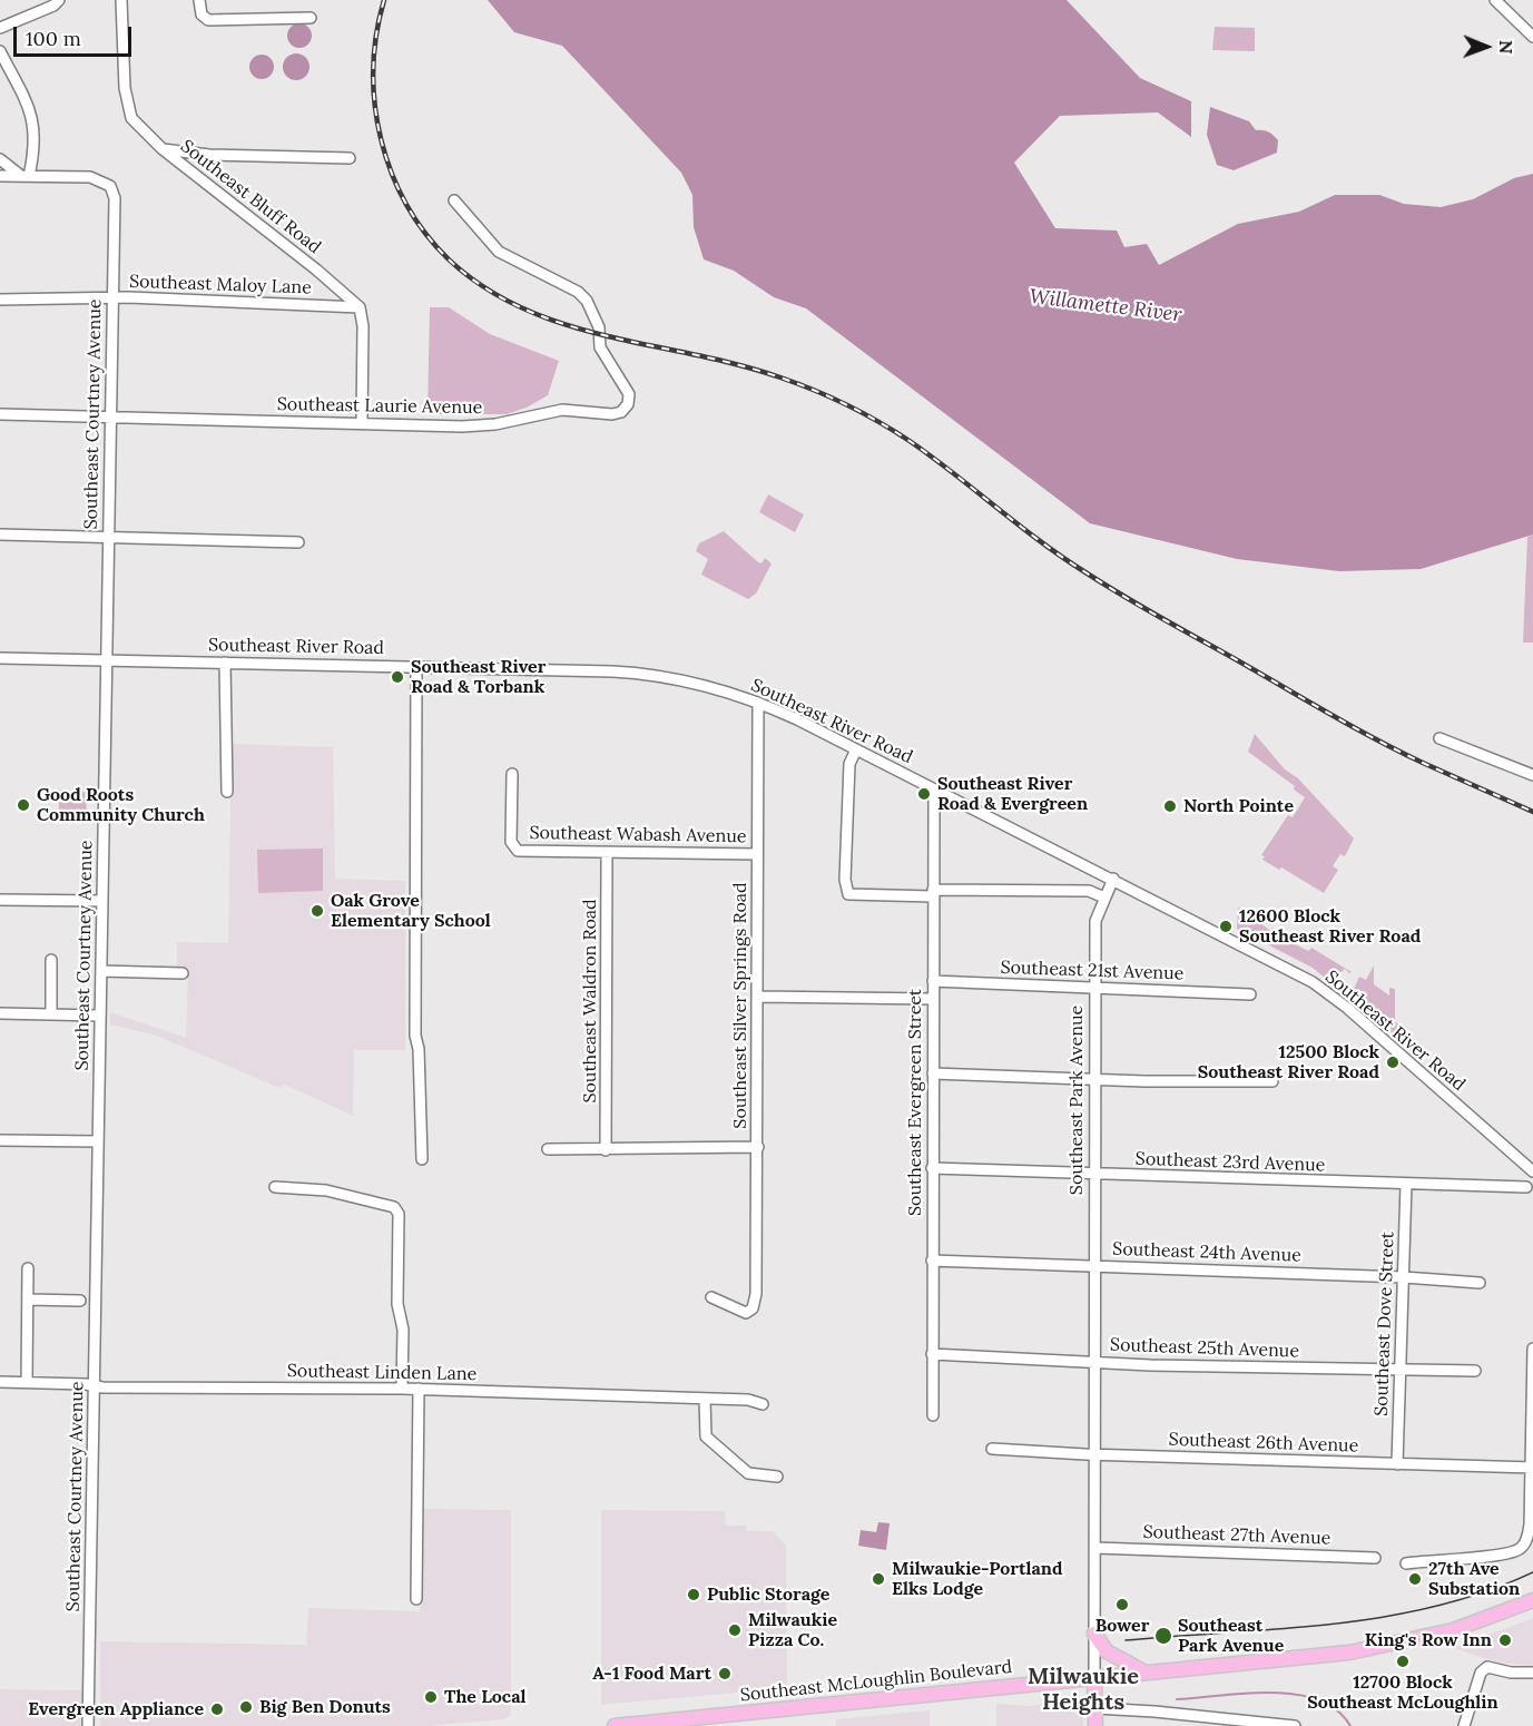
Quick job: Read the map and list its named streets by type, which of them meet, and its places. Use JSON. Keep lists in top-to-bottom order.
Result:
{
  "streets": {
    "main road": ["Southeast Park Avenue", "Southeast McLoughlin Boulevard"],
    "street": [
      "Southeast Bluff Road",
      "Southeast Maloy Lane",
      "Southeast Laurie Avenue",
      "Southeast Courtney Avenue",
      "Southeast River Road",
      "Southeast Wabash Avenue",
      "Southeast 21st Avenue",
      "Southeast Waldron Road",
      "Southeast Silver Springs Road",
      "Southeast Evergreen Street",
      "Southeast 23rd Avenue",
      "Southeast 24th Avenue",
      "Southeast Dove Street",
      "Southeast 25th Avenue",
      "Southeast Linden Lane",
      "Southeast 26th Avenue",
      "Southeast 27th Avenue"
    ]
  },
  "crossings": [
    ["Southeast Bluff Road", "Southeast Maloy Lane"],
    ["Southeast Maloy Lane", "Southeast Courtney Avenue"],
    ["Southeast Laurie Avenue", "Southeast Courtney Avenue"],
    ["Southeast Courtney Avenue", "Southeast River Road"],
    ["Southeast Courtney Avenue", "Southeast Linden Lane"],
    ["Southeast River Road", "Southeast Silver Springs Road"],
    ["Southeast River Road", "Southeast Park Avenue"],
    ["Southeast River Road", "Southeast Evergreen Street"],
    ["Southeast Wabash Avenue", "Southeast Waldron Road"],
    ["Southeast Wabash Avenue", "Southeast Silver Springs Road"],
    ["Southeast 21st Avenue", "Southeast Park Avenue"],
    ["Southeast 21st Avenue", "Southeast Evergreen Street"],
    ["Southeast Park Avenue", "Southeast 23rd Avenue"],
    ["Southeast Park Avenue", "Southeast 24th Avenue"],
    ["Southeast Park Avenue", "Southeast 25th Avenue"],
    ["Southeast Park Avenue", "Southeast 26th Avenue"],
    ["Southeast Park Avenue", "Southeast 27th Avenue"],
    ["Southeast Park Avenue", "Southeast McLoughlin Boulevard"],
    ["Southeast Evergreen Street", "Southeast 23rd Avenue"],
    ["Southeast Evergreen Street", "Southeast 24th Avenue"],
    ["Southeast Evergreen Street", "Southeast 25th Avenue"],
    ["Southeast 23rd Avenue", "Southeast Dove Street"],
    ["Southeast 24th Avenue", "Southeast Dove Street"],
    ["Southeast Dove Street", "Southeast 25th Avenue"],
    ["Southeast Dove Street", "Southeast 26th Avenue"]
  ],
  "districts": ["Milwaukie Heights"],
  "water": ["Willamette River"],
  "places": [
    "Southeast River Road & Torbank",
    "Southeast River Road & Evergreen",
    "Good Roots Community Church",
    "North Pointe",
    "Oak Grove Elementary School",
    "12600 Block Southeast River Road",
    "12500 Block Southeast River Road",
    "Milwaukie-Portland Elks Lodge",
    "27th Ave Substation",
    "Public Storage",
    "Bower",
    "Milwaukie Pizza Co.",
    "Southeast Park Avenue",
    "King's Row Inn",
    "12700 Block Southeast McLoughlin",
    "A-1 Food Mart",
    "The Local",
    "Big Ben Donuts",
    "Evergreen Appliance"
  ],
  "scale_bar": "100 m",
  "north": "right"
}
